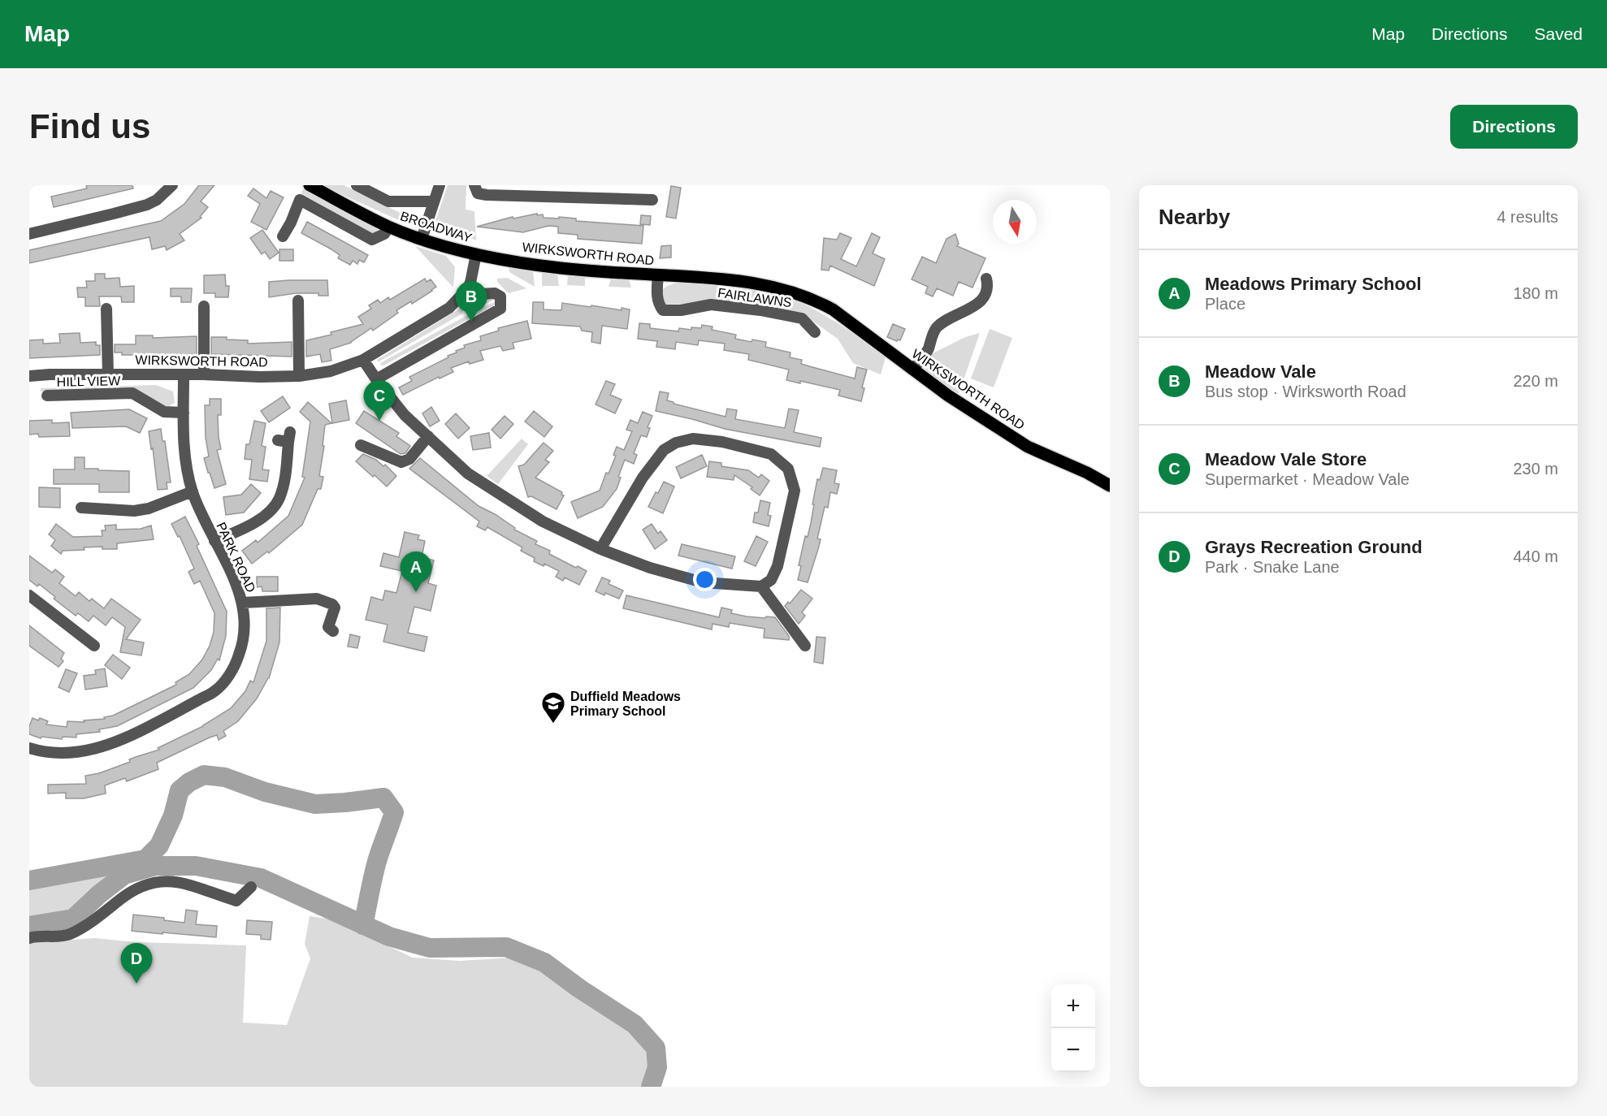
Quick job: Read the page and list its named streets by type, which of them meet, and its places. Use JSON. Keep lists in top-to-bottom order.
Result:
{
  "streets": {
    "main road": ["BROADWAY", "WIRKSWORTH ROAD"],
    "street": ["FAIRLAWNS", "HILL VIEW", "PARK ROAD"]
  },
  "crossings": [
    ["BROADWAY", "WIRKSWORTH ROAD"],
    ["WIRKSWORTH ROAD", "FAIRLAWNS"],
    ["WIRKSWORTH ROAD", "PARK ROAD"],
    ["HILL VIEW", "PARK ROAD"]
  ],
  "places": {
    "school or university": ["Duffield Meadows Primary School"]
  },
  "north": "bottom",
  "page": {
    "header": "Map",
    "nav": ["Map", "Directions", "Saved"],
    "buttons": "Directions",
    "title": "Find us",
    "heading": ["Nearby", "4 results"],
    "list": [
      {
        "mark": "A",
        "name": "Meadows Primary School",
        "note": "Place",
        "value": "180 m"
      },
      {
        "mark": "B",
        "name": "Meadow Vale",
        "note": "Bus stop · Wirksworth Road",
        "value": "220 m"
      },
      {
        "mark": "C",
        "name": "Meadow Vale Store",
        "note": "Supermarket · Meadow Vale",
        "value": "230 m"
      },
      {
        "mark": "D",
        "name": "Grays Recreation Ground",
        "note": "Park · Snake Lane",
        "value": "440 m"
      }
    ],
    "pins": [
      "B",
      "C",
      "A",
      "D"
    ],
    "map_buttons": ["+", "−"]
  }
}
